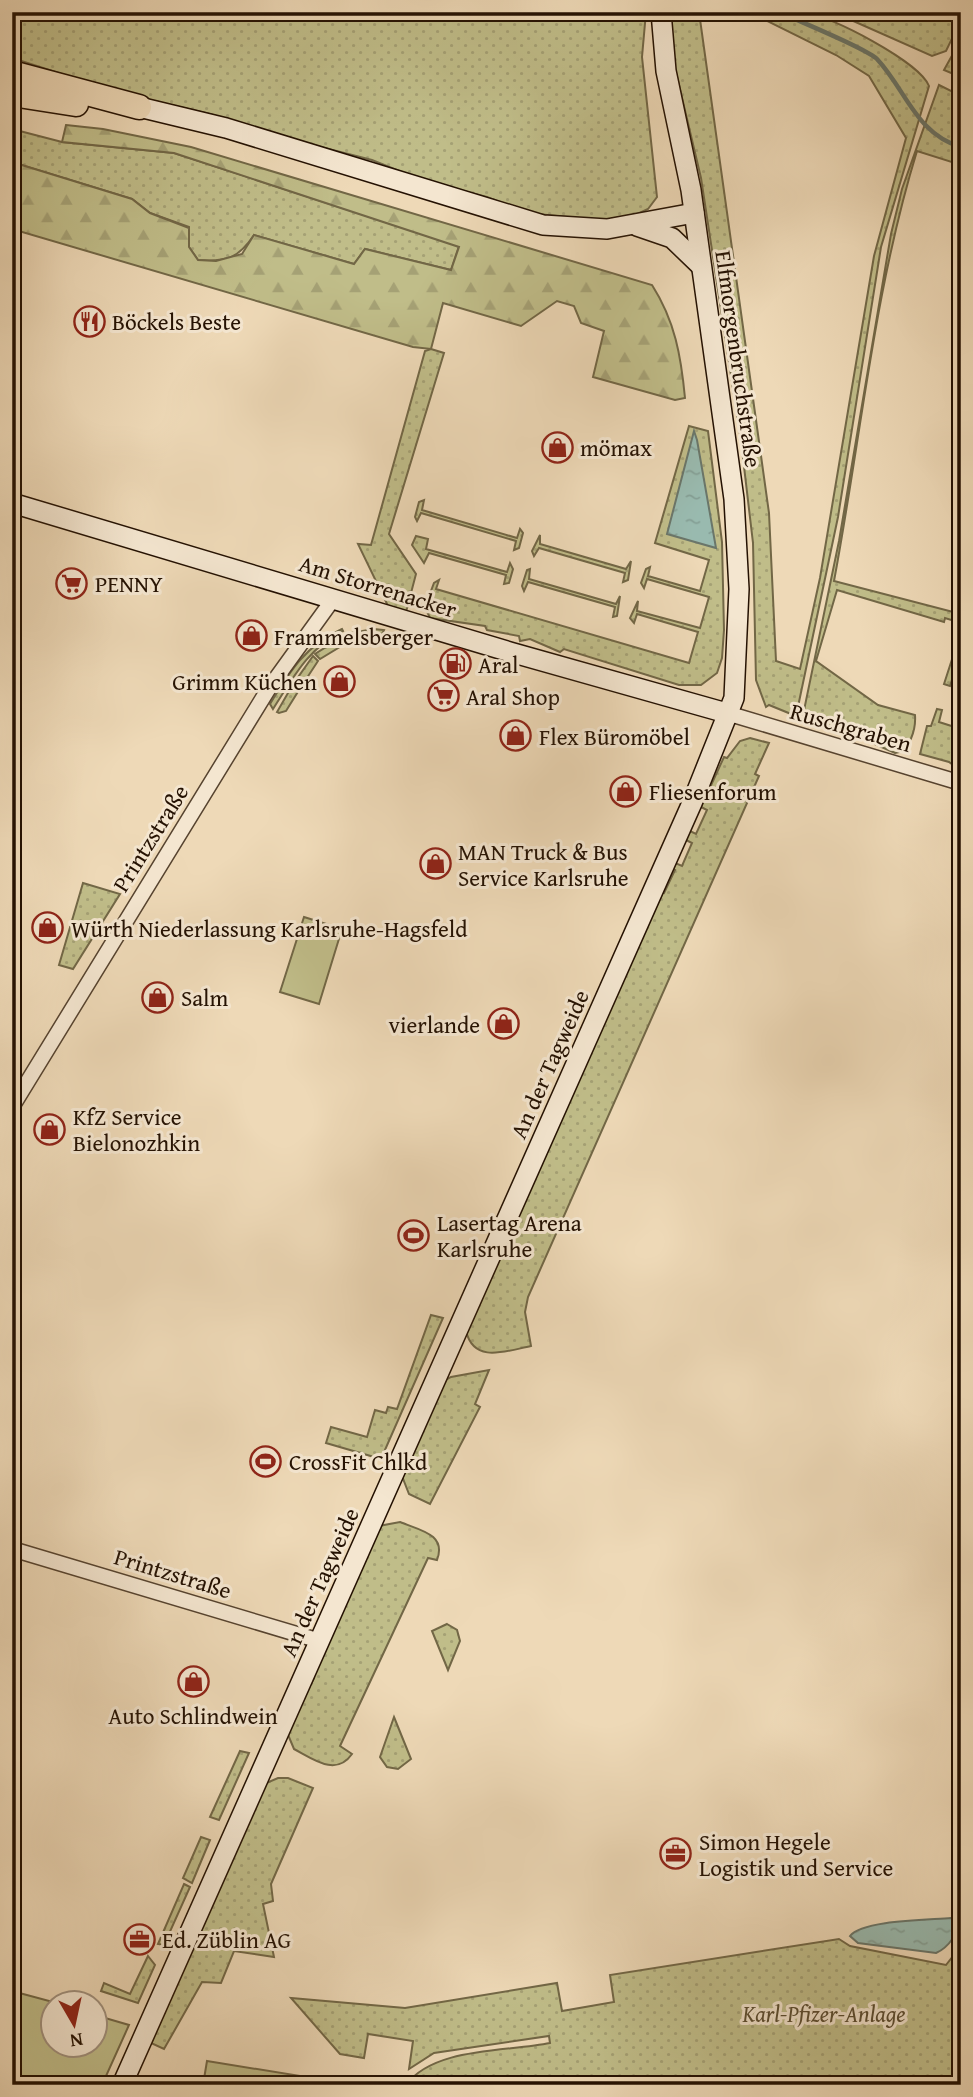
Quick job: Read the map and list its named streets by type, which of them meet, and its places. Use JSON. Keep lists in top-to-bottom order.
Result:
{
  "streets": {
    "main road": ["Elfmorgenbruchstraße", "Am Storrenacker", "An der Tagweide"],
    "street": ["Ruschgraben", "Printzstraße"]
  },
  "crossings": [
    ["Elfmorgenbruchstraße", "Am Storrenacker"],
    ["Elfmorgenbruchstraße", "Ruschgraben"],
    ["Elfmorgenbruchstraße", "An der Tagweide"],
    ["Am Storrenacker", "Ruschgraben"],
    ["Am Storrenacker", "Printzstraße"],
    ["Am Storrenacker", "An der Tagweide"],
    ["Ruschgraben", "An der Tagweide"],
    ["Printzstraße", "An der Tagweide"]
  ],
  "parks": ["Karl-Pfizer-Anlage"],
  "places": {
    "restaurant": ["Böckels Beste"],
    "shop": [
      "mömax",
      "Frammelsberger",
      "Grimm Küchen",
      "Flex Büromöbel",
      "Fliesenforum",
      "MAN Truck & Bus Service Karlsruhe",
      "Würth Niederlassung Karlsruhe-Hagsfeld",
      "Salm",
      "vierlande",
      "KfZ Service Bielonozhkin",
      "Auto Schlindwein"
    ],
    "supermarket": ["PENNY", "Aral Shop"],
    "fuel station": ["Aral"],
    "sports": ["Lasertag Arena Karlsruhe", "CrossFit Chlkd"],
    "office": ["Simon Hegele Logistik und Service", "Ed. Züblin AG"]
  },
  "north": "bottom"
}
